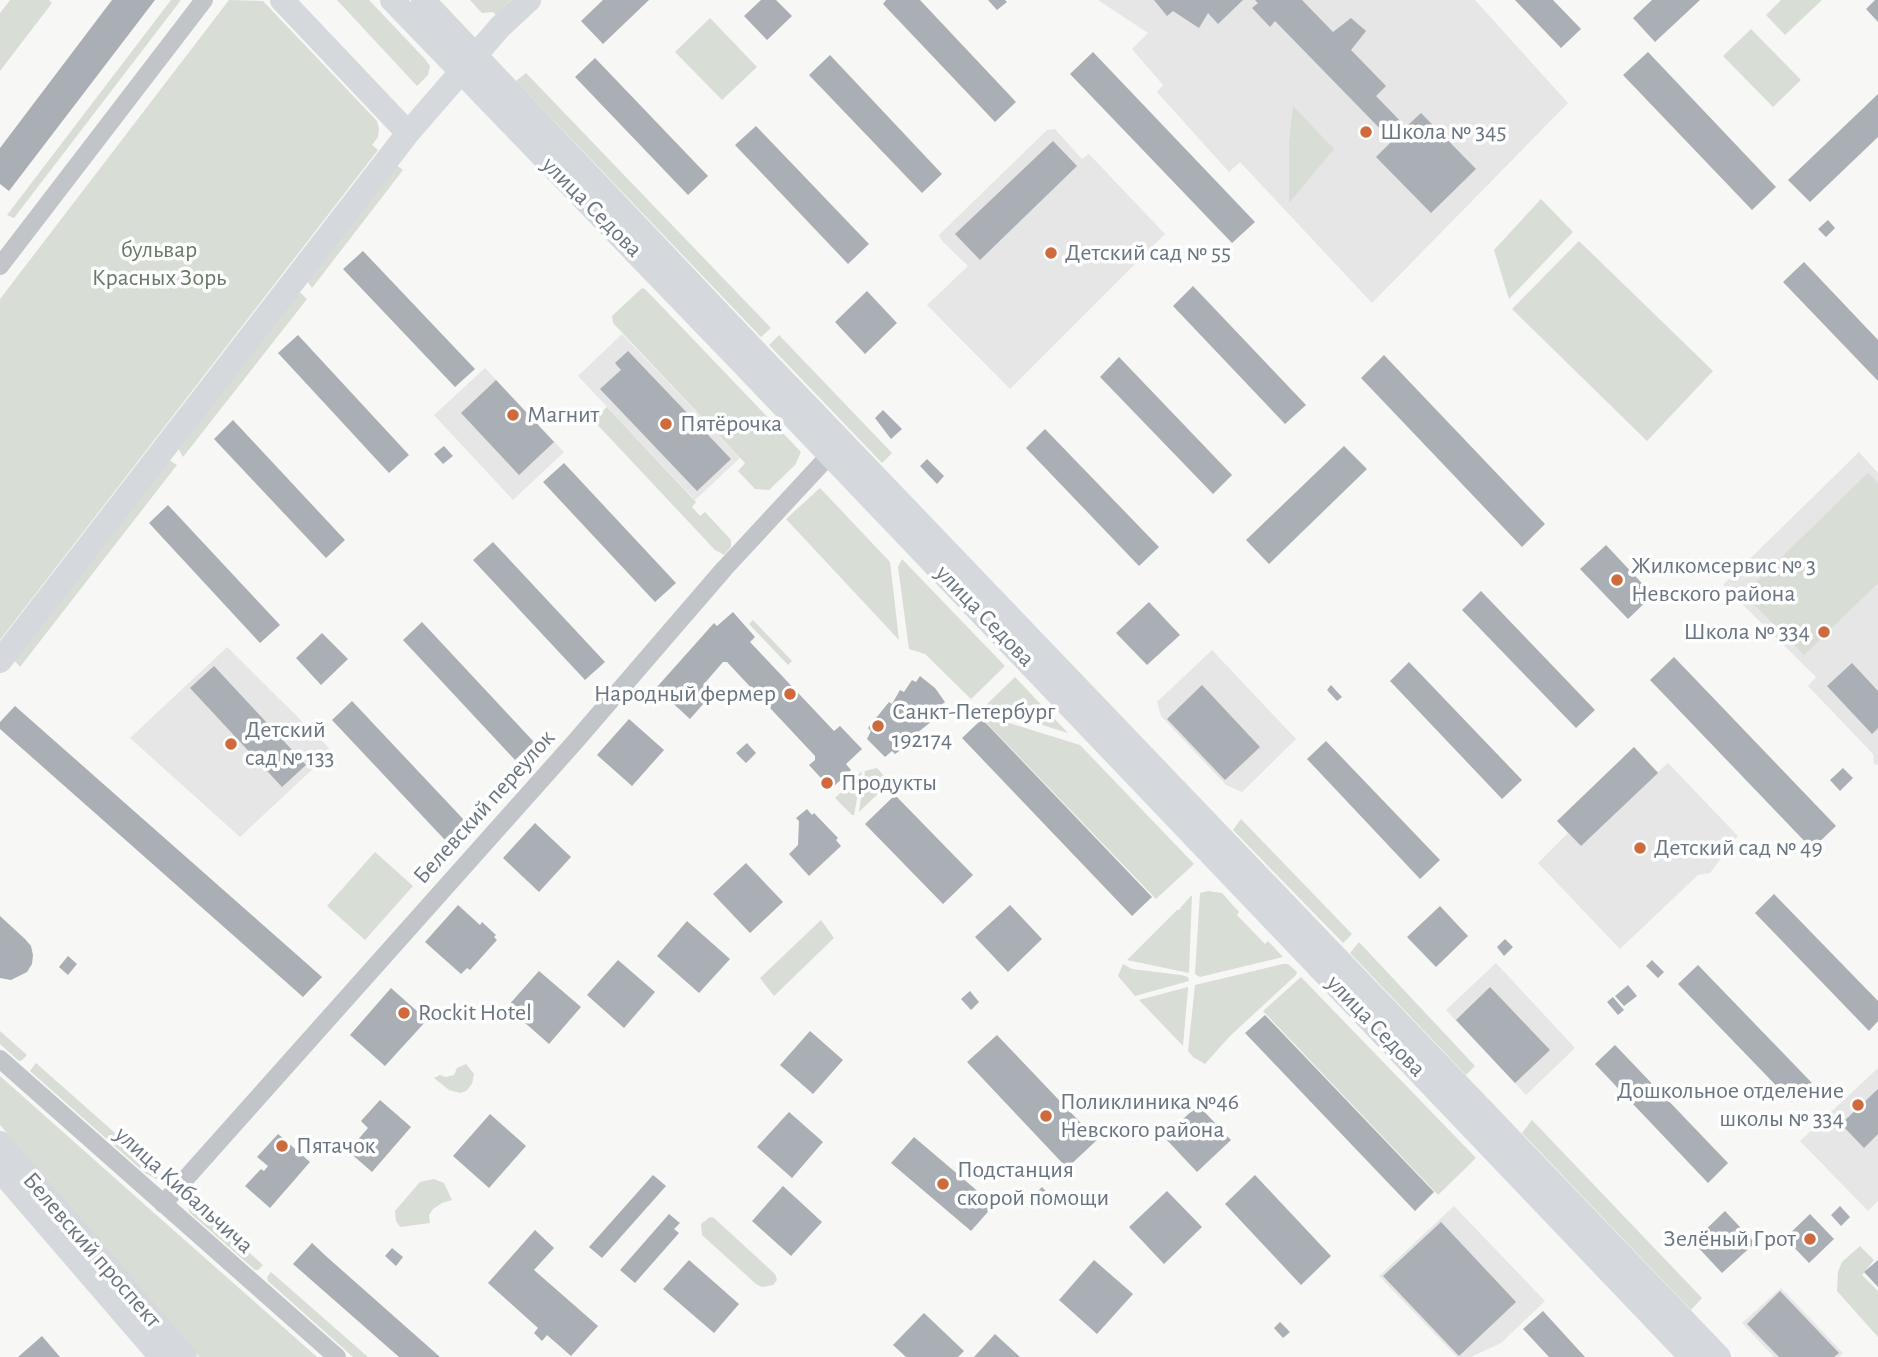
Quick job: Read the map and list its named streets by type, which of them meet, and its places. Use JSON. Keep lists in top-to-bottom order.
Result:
{
  "streets": {
    "main road": ["улица Седова", "Белевский проспект"],
    "street": ["Белевский переулок", "улица Кибальчича"]
  },
  "crossings": [
    ["улица Седова", "Белевский переулок"],
    ["Белевский переулок", "улица Кибальчича"]
  ],
  "parks": ["бульвар Красных Зорь"],
  "places": [
    "Школа № 345",
    "Детский сад № 55",
    "Магнит",
    "Пятёрочка",
    "Жилкомсервис № 3 Невского района",
    "Школа № 334",
    "Народный фермер",
    "Санкт-Петербург 192174",
    "Детский сад № 133",
    "Продукты",
    "Детский сад № 49",
    "Rockit Hotel",
    "Дошкольное отделение школы № 334",
    "Поликлиника №46 Невского района",
    "Пятачок",
    "Подстанция скорой помощи",
    "Зелёный Грот"
  ]
}
